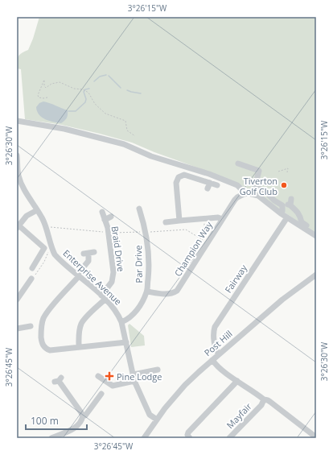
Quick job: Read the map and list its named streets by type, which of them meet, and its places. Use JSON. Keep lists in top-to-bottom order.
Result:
{
  "streets": {
    "street": [
      "Braid Drive",
      "Champion Way",
      "Par Drive",
      "Enterprise Avenue",
      "Fairway",
      "Post Hill",
      "Mayfair"
    ]
  },
  "crossings": [
    ["Braid Drive", "Enterprise Avenue"],
    ["Champion Way", "Par Drive"],
    ["Par Drive", "Enterprise Avenue"],
    ["Enterprise Avenue", "Post Hill"],
    ["Fairway", "Post Hill"],
    ["Post Hill", "Mayfair"]
  ],
  "places": {
    "other": ["Tiverton Golf Club"],
    "health": ["Pine Lodge"]
  },
  "scale_bar": "100 m",
  "coordinates": ["3°26'15\"W", "3°26'30\"W", "3°26'45\"W"]
}
